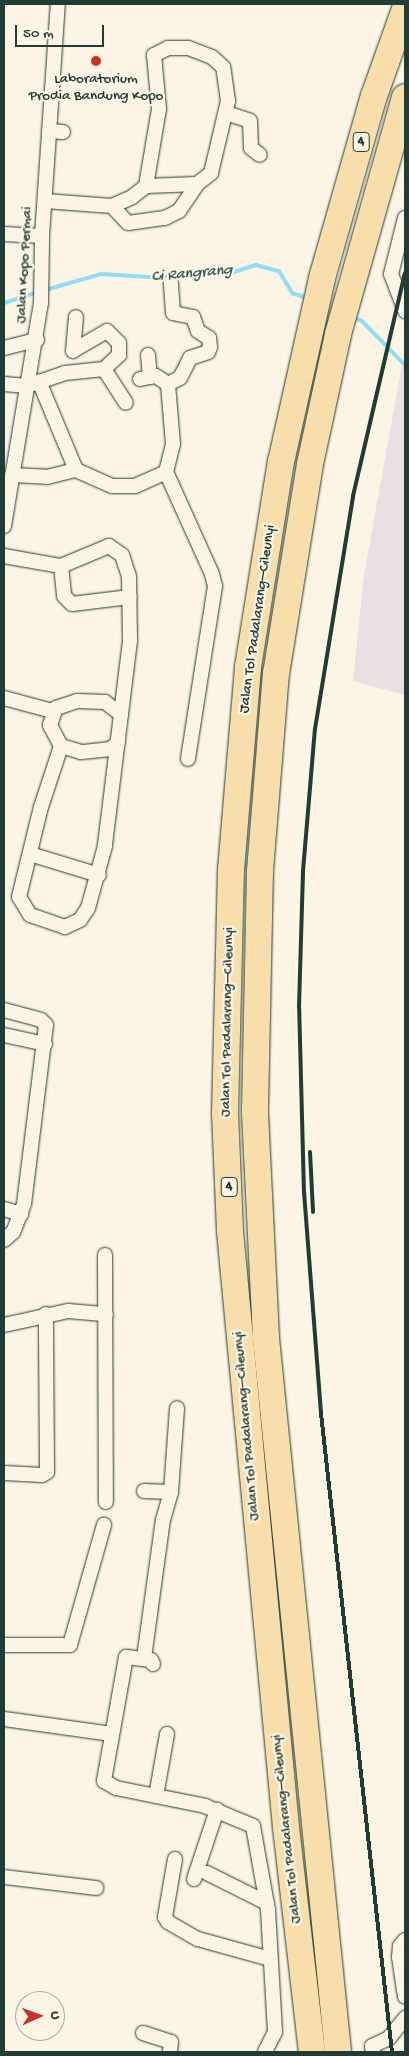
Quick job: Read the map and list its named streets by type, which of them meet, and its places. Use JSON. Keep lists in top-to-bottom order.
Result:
{
  "streets": {
    "highway": ["4", "Jalan Tol Padalarang–Cileunyi"],
    "street": ["Jalan Kopo Permai"]
  },
  "water": ["Ci Rangrang"],
  "places": ["Laboratorium Prodia Bandung Kopo"],
  "scale_bar": "50 m",
  "north": "right"
}
